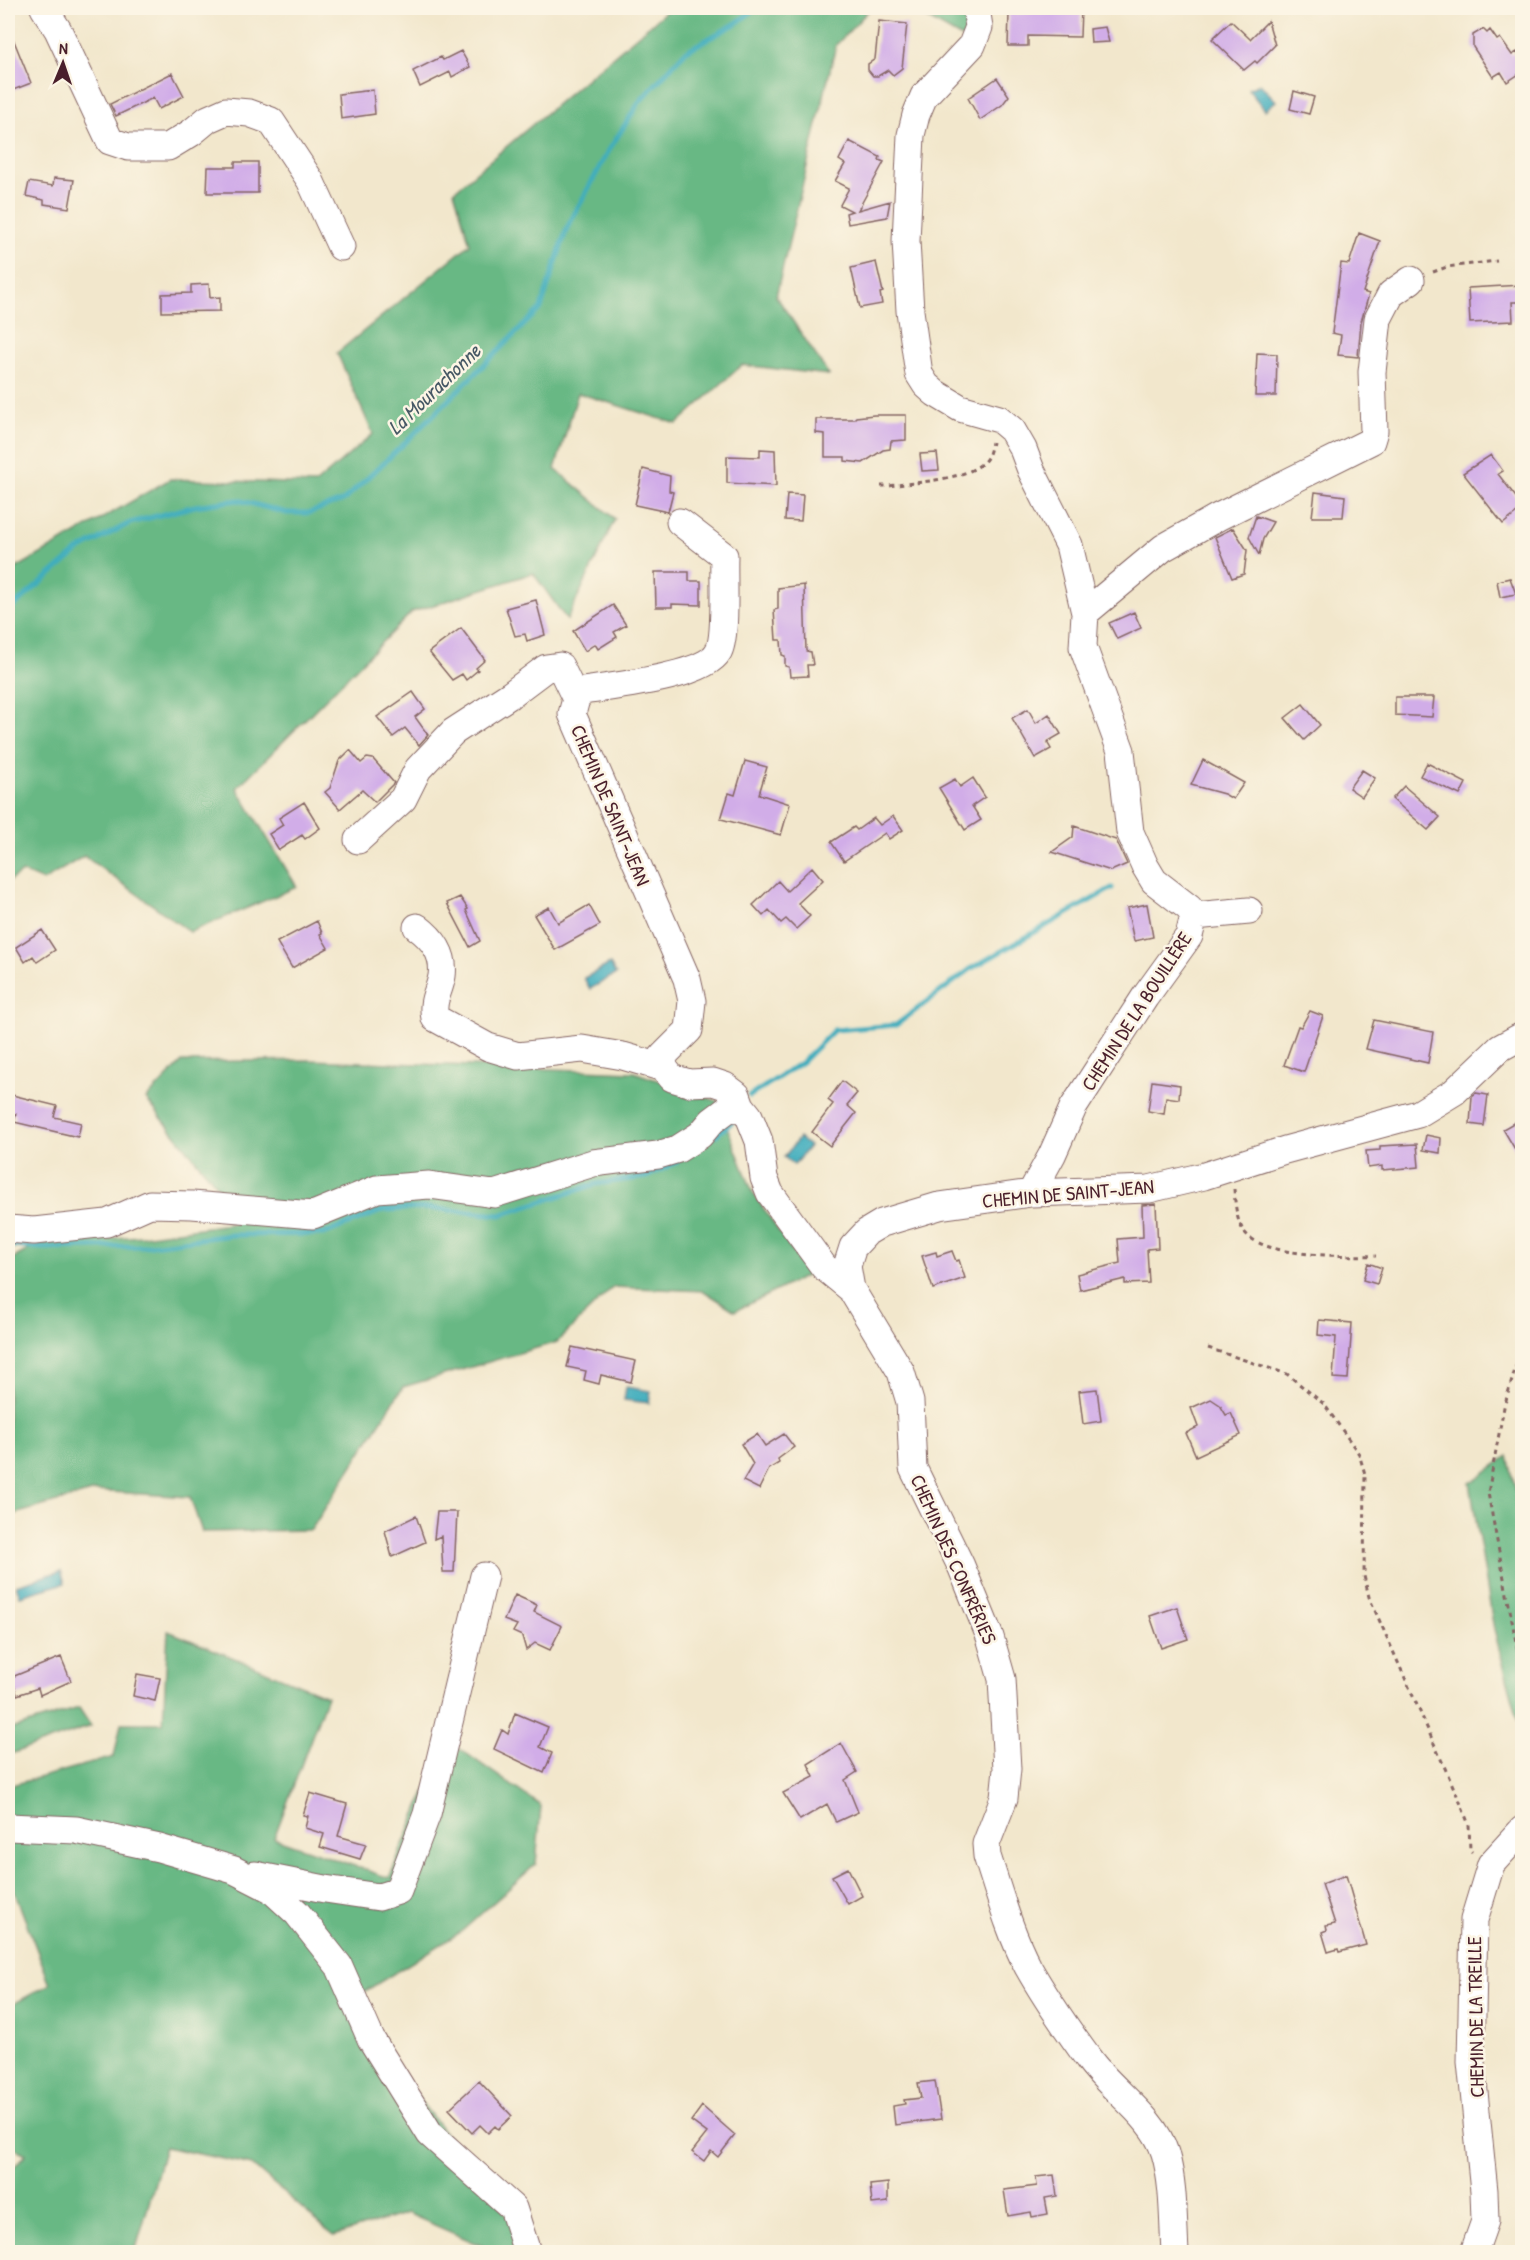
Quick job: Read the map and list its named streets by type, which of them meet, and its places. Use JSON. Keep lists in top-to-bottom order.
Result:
{
  "streets": {
    "street": [
      "CHEMIN DE SAINT-JEAN",
      "CHEMIN DE LA BOUILLÈRE",
      "CHEMIN DES CONFRÉRIES",
      "CHEMIN DE LA TREILLE"
    ]
  },
  "crossings": [
    ["CHEMIN DE SAINT-JEAN", "CHEMIN DE LA BOUILLÈRE"],
    ["CHEMIN DE SAINT-JEAN", "CHEMIN DES CONFRÉRIES"]
  ],
  "water": ["La Mourachonne"],
  "north": "top"
}
